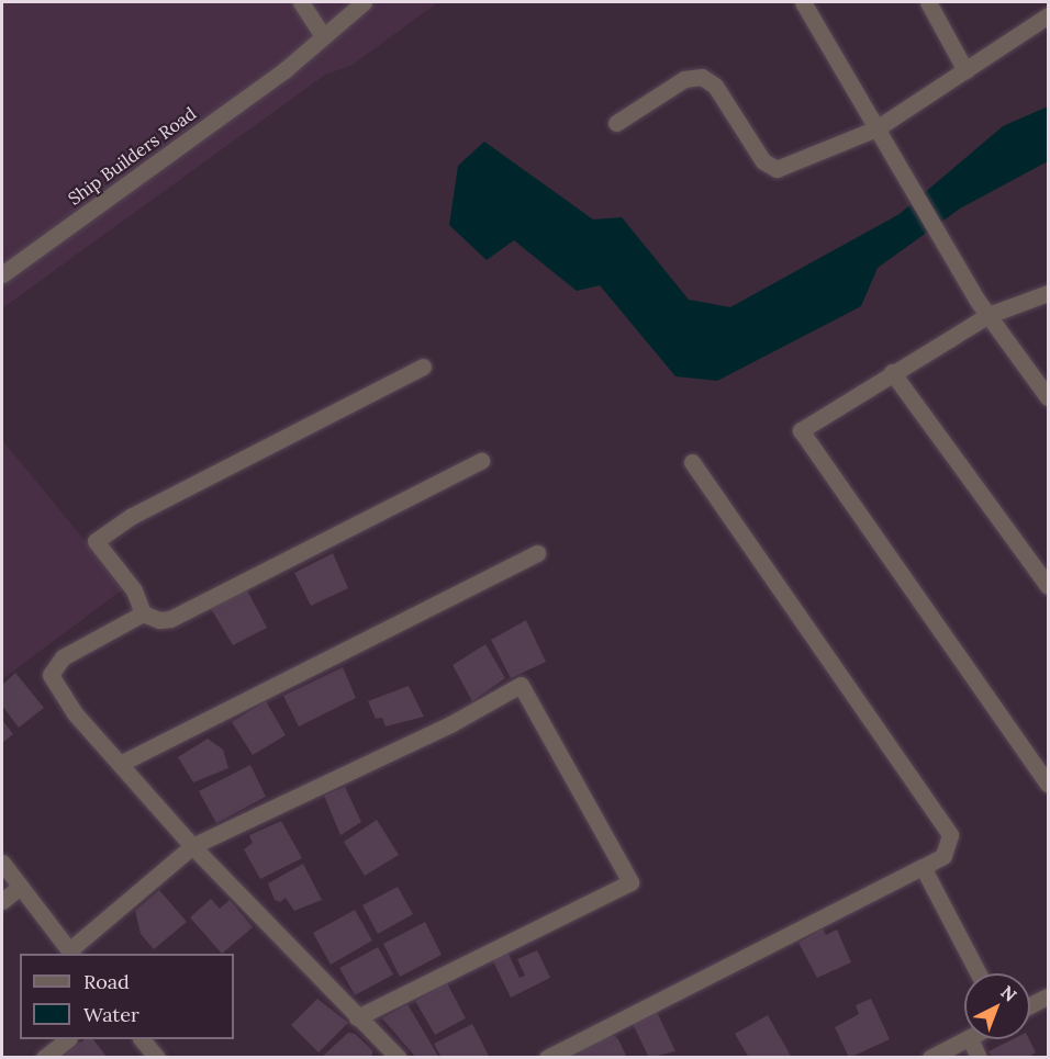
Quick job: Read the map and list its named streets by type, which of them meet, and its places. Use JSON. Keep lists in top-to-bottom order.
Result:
{
  "streets": {
    "street": ["Ship Builders Road"]
  },
  "legend": ["Road", "Water"],
  "north": "top right"
}
